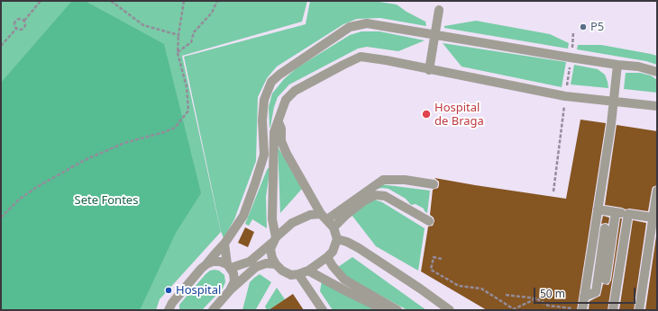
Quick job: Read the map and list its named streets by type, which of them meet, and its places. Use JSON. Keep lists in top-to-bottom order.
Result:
{
  "parks": ["Sete Fontes"],
  "places": ["P5", "Hospital de Braga", "Hospital"],
  "scale_bar": "50 m"
}
